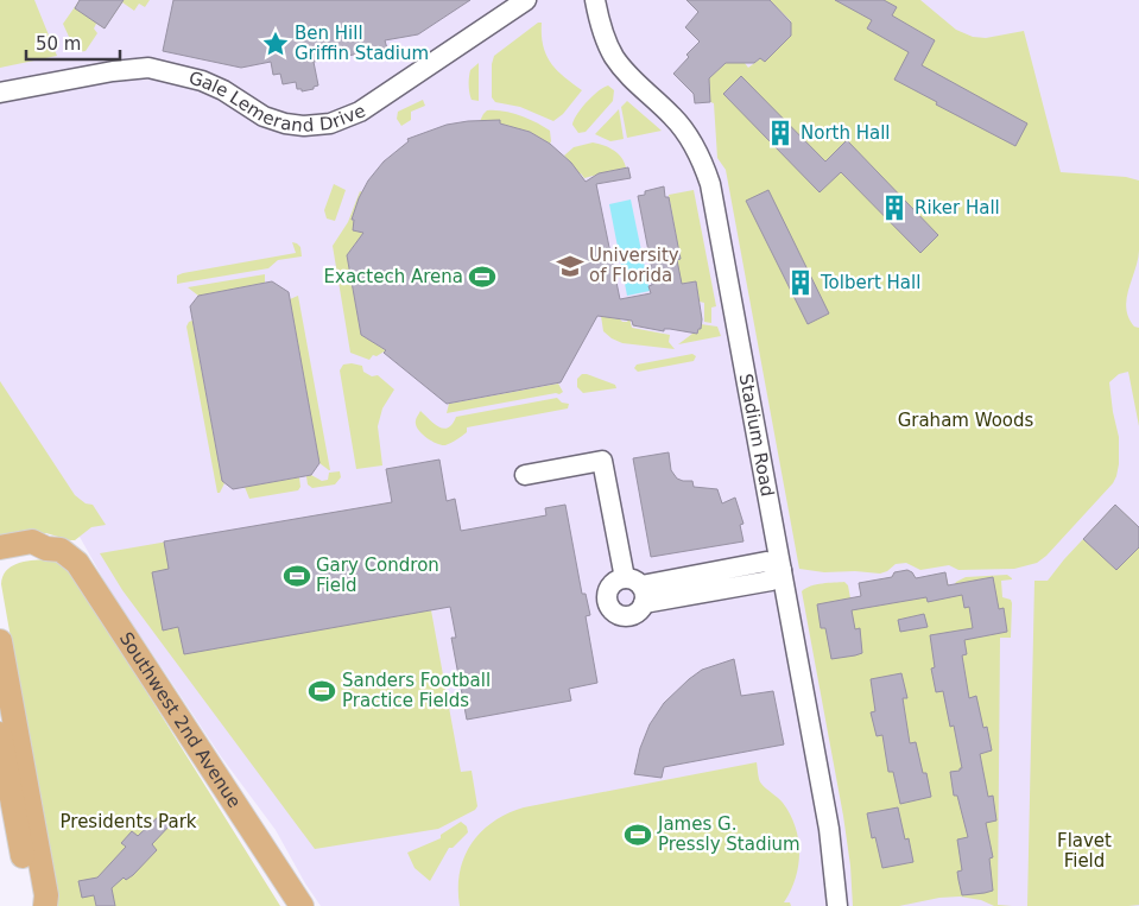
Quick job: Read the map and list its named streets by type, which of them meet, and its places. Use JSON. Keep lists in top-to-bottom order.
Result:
{
  "streets": {
    "main road": ["Southwest 2nd Avenue"],
    "street": ["Gale Lemerand Drive", "Stadium Road"]
  },
  "parks": ["Graham Woods", "Presidents Park", "Flavet Field"],
  "places": {
    "place": ["Ben Hill Griffin Stadium"],
    "building": ["North Hall", "Riker Hall", "Tolbert Hall"],
    "school or university": ["University of Florida"],
    "sports": [
      "Exactech Arena",
      "Gary Condron Field",
      "Sanders Football Practice Fields",
      "James G. Pressly Stadium"
    ]
  },
  "scale_bar": "50 m"
}
